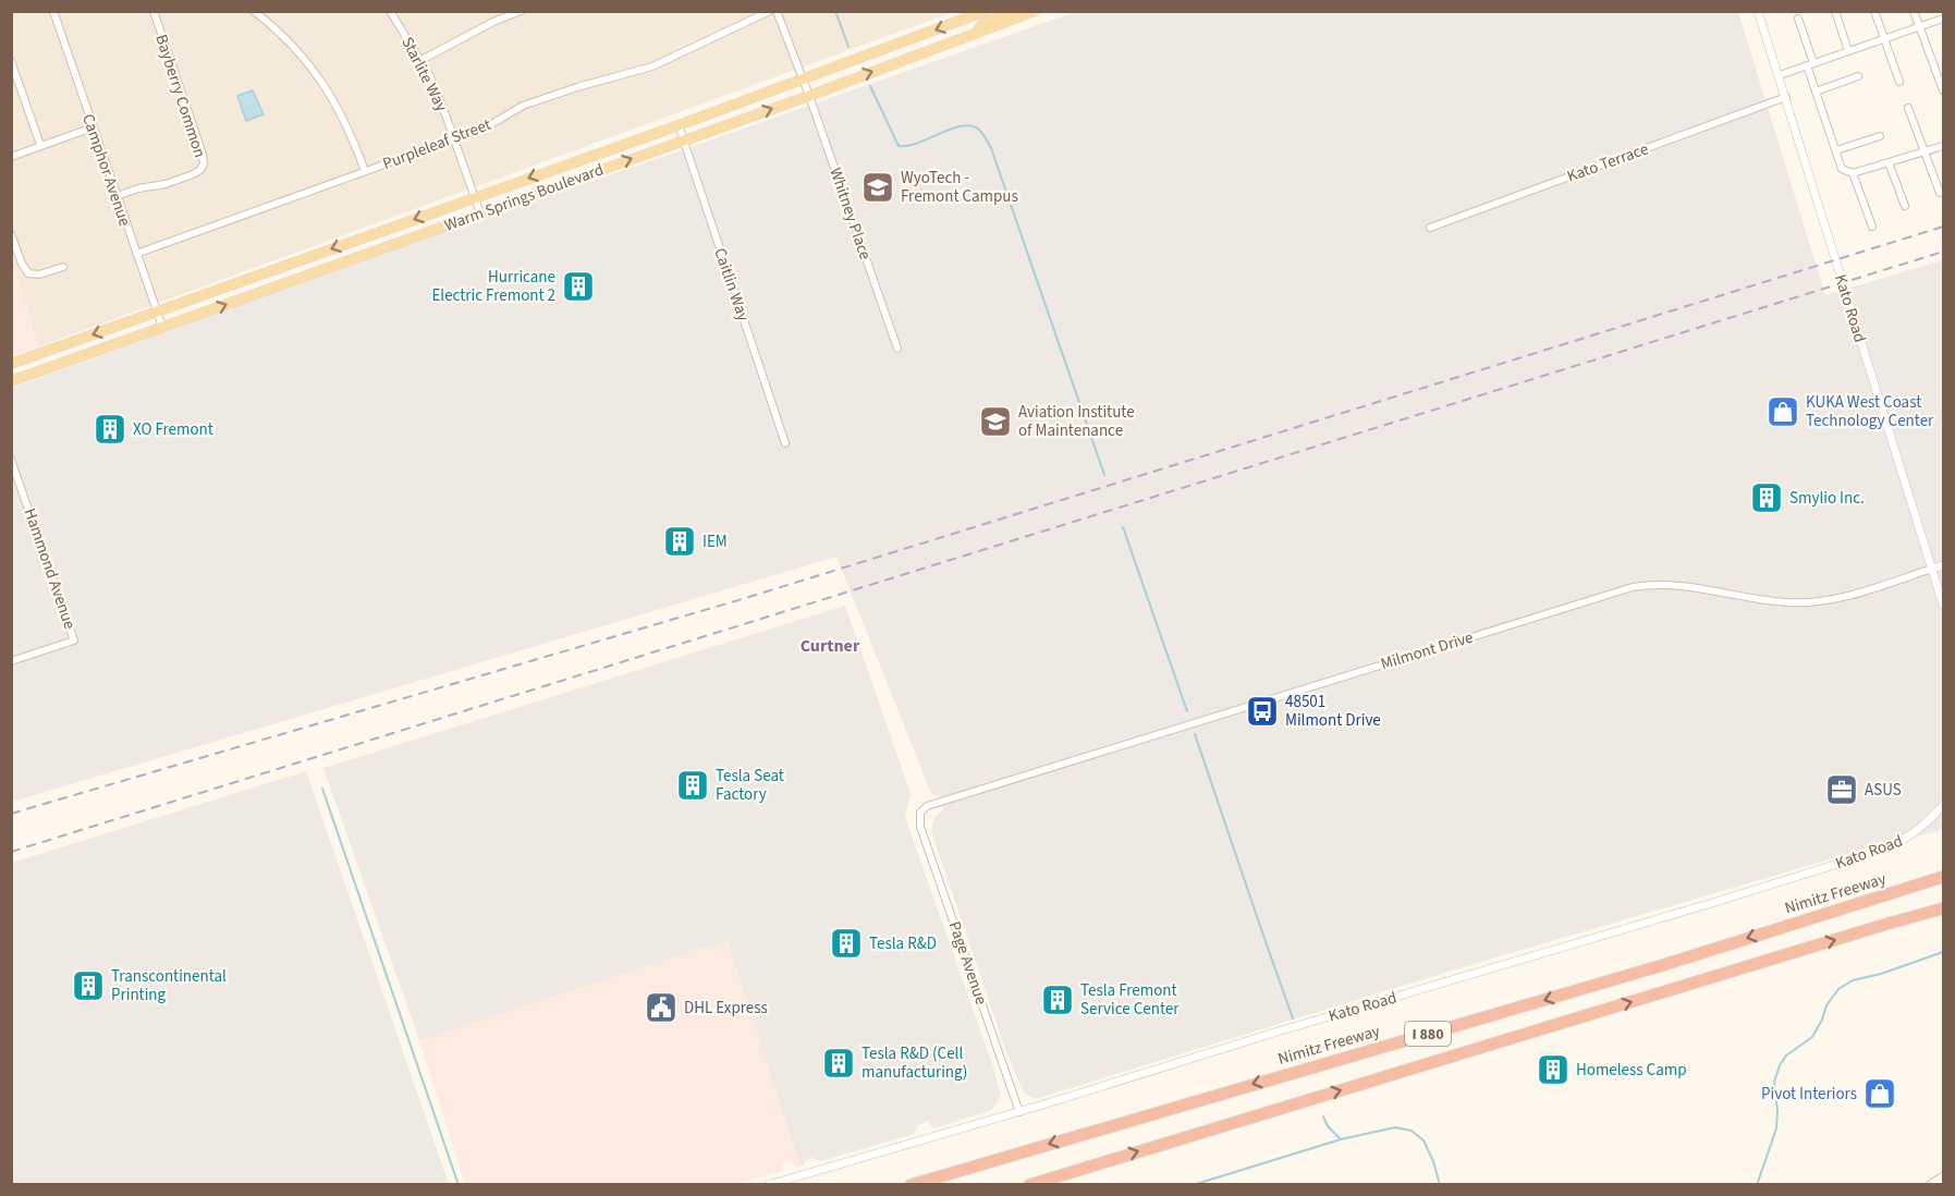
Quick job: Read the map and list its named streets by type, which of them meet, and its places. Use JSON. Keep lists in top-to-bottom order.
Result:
{
  "streets": {
    "highway": ["Nimitz Freeway", "I 880"],
    "main road": ["Warm Springs Boulevard"],
    "street": [
      "Starlite Way",
      "Bayberry Common",
      "Purpleleaf Street",
      "Kato Terrace",
      "Camphor Avenue",
      "Whitney Place",
      "Caitlin Way",
      "Kato Road",
      "Hammond Avenue",
      "Milmont Drive",
      "Page Avenue"
    ]
  },
  "crossings": [
    ["Starlite Way", "Purpleleaf Street"],
    ["Starlite Way", "Warm Springs Boulevard"],
    ["Bayberry Common", "Camphor Avenue"],
    ["Purpleleaf Street", "Camphor Avenue"],
    ["Kato Terrace", "Kato Road"],
    ["Camphor Avenue", "Warm Springs Boulevard"],
    ["Warm Springs Boulevard", "Whitney Place"],
    ["Warm Springs Boulevard", "Caitlin Way"],
    ["Kato Road", "Milmont Drive"],
    ["Kato Road", "Page Avenue"],
    ["Milmont Drive", "Page Avenue"]
  ],
  "districts": ["Curtner"],
  "places": {
    "school or university": ["WyoTech - Fremont Campus", "Aviation Institute of Maintenance"],
    "building": [
      "Hurricane Electric Fremont 2",
      "XO Fremont",
      "Smylio Inc.",
      "IEM",
      "Tesla Seat Factory",
      "Tesla R&D",
      "Transcontinental Printing",
      "Tesla Fremont Service Center",
      "Tesla R&D (Cell manufacturing)",
      "Homeless Camp"
    ],
    "shop": ["KUKA West Coast Technology Center", "Pivot Interiors"],
    "bus stop": ["48501 Milmont Drive"],
    "office": ["ASUS"],
    "public building": ["DHL Express"]
  }
}
